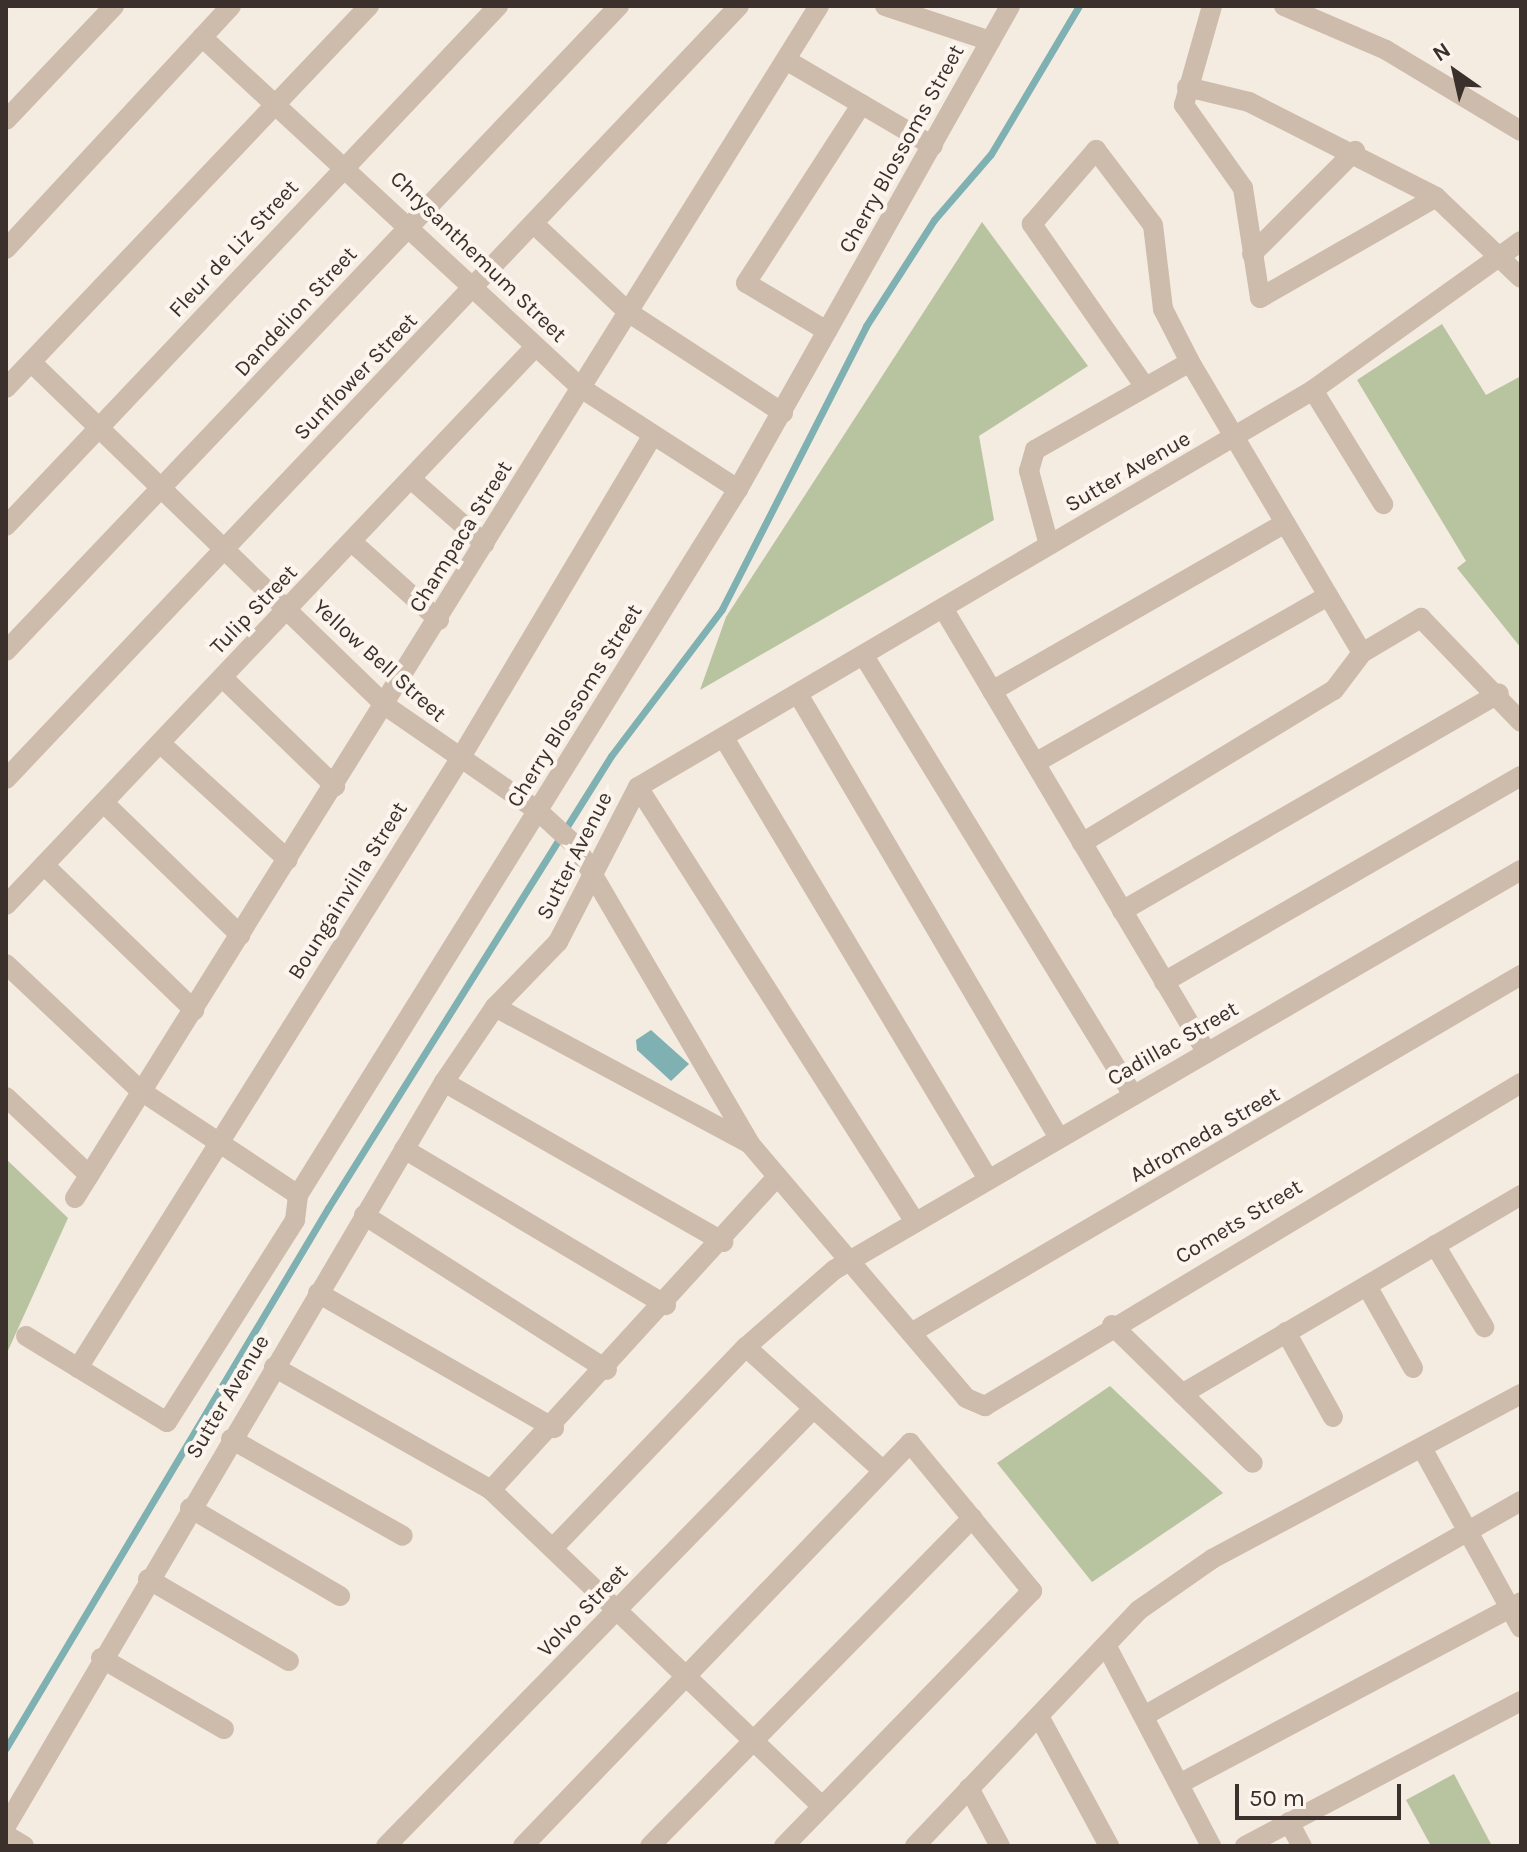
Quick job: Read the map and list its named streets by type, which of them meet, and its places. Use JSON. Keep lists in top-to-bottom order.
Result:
{
  "streets": {
    "street": [
      "Cherry Blossoms Street",
      "Fleur de Liz Street",
      "Chrysanthemum Street",
      "Dandelion Street",
      "Sunflower Street",
      "Sutter Avenue",
      "Champaca Street",
      "Tulip Street",
      "Yellow Bell Street",
      "Boungainvilla Street",
      "Cadillac Street",
      "Adromeda Street",
      "Comets Street",
      "Volvo Street"
    ]
  },
  "crossings": [
    ["Cherry Blossoms Street", "Chrysanthemum Street"],
    ["Cherry Blossoms Street", "Yellow Bell Street"],
    ["Cherry Blossoms Street", "Boungainvilla Street"],
    ["Fleur de Liz Street", "Chrysanthemum Street"],
    ["Fleur de Liz Street", "Yellow Bell Street"],
    ["Chrysanthemum Street", "Dandelion Street"],
    ["Chrysanthemum Street", "Sunflower Street"],
    ["Chrysanthemum Street", "Champaca Street"],
    ["Chrysanthemum Street", "Tulip Street"],
    ["Chrysanthemum Street", "Boungainvilla Street"],
    ["Dandelion Street", "Yellow Bell Street"],
    ["Sunflower Street", "Yellow Bell Street"],
    ["Sutter Avenue", "Yellow Bell Street"],
    ["Champaca Street", "Yellow Bell Street"],
    ["Tulip Street", "Yellow Bell Street"],
    ["Yellow Bell Street", "Boungainvilla Street"],
    ["Yellow Bell Street", "Cadillac Street"],
    ["Yellow Bell Street", "Adromeda Street"],
    ["Yellow Bell Street", "Comets Street"]
  ],
  "scale_bar": "50 m",
  "north": "top left"
}
